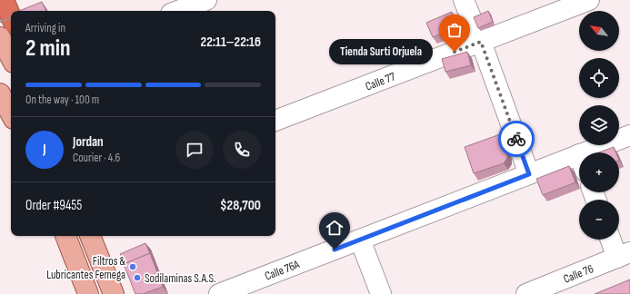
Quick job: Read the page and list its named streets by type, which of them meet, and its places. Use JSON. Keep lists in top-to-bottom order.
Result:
{
  "streets": {
    "street": ["Calle 77", "Calle 76A", "Calle 76"]
  },
  "places": ["Tienda Surti Orjuela", "Filtros & Lubricantes Femega", "Sodilaminas S.A.S."],
  "north": "top left",
  "page": {
    "map_buttons": ["+", "−"],
    "heading": ["2 min", "Arriving in", "22:11–22:16"],
    "panel": [
      "Jordan",
      "Courier · 4.6",
      "Order #9455",
      "$28,700"
    ],
    "bubble": "Tienda Surti Orjuela",
    "bar": "On the way · 100 m",
    "round": "J"
  }
}
